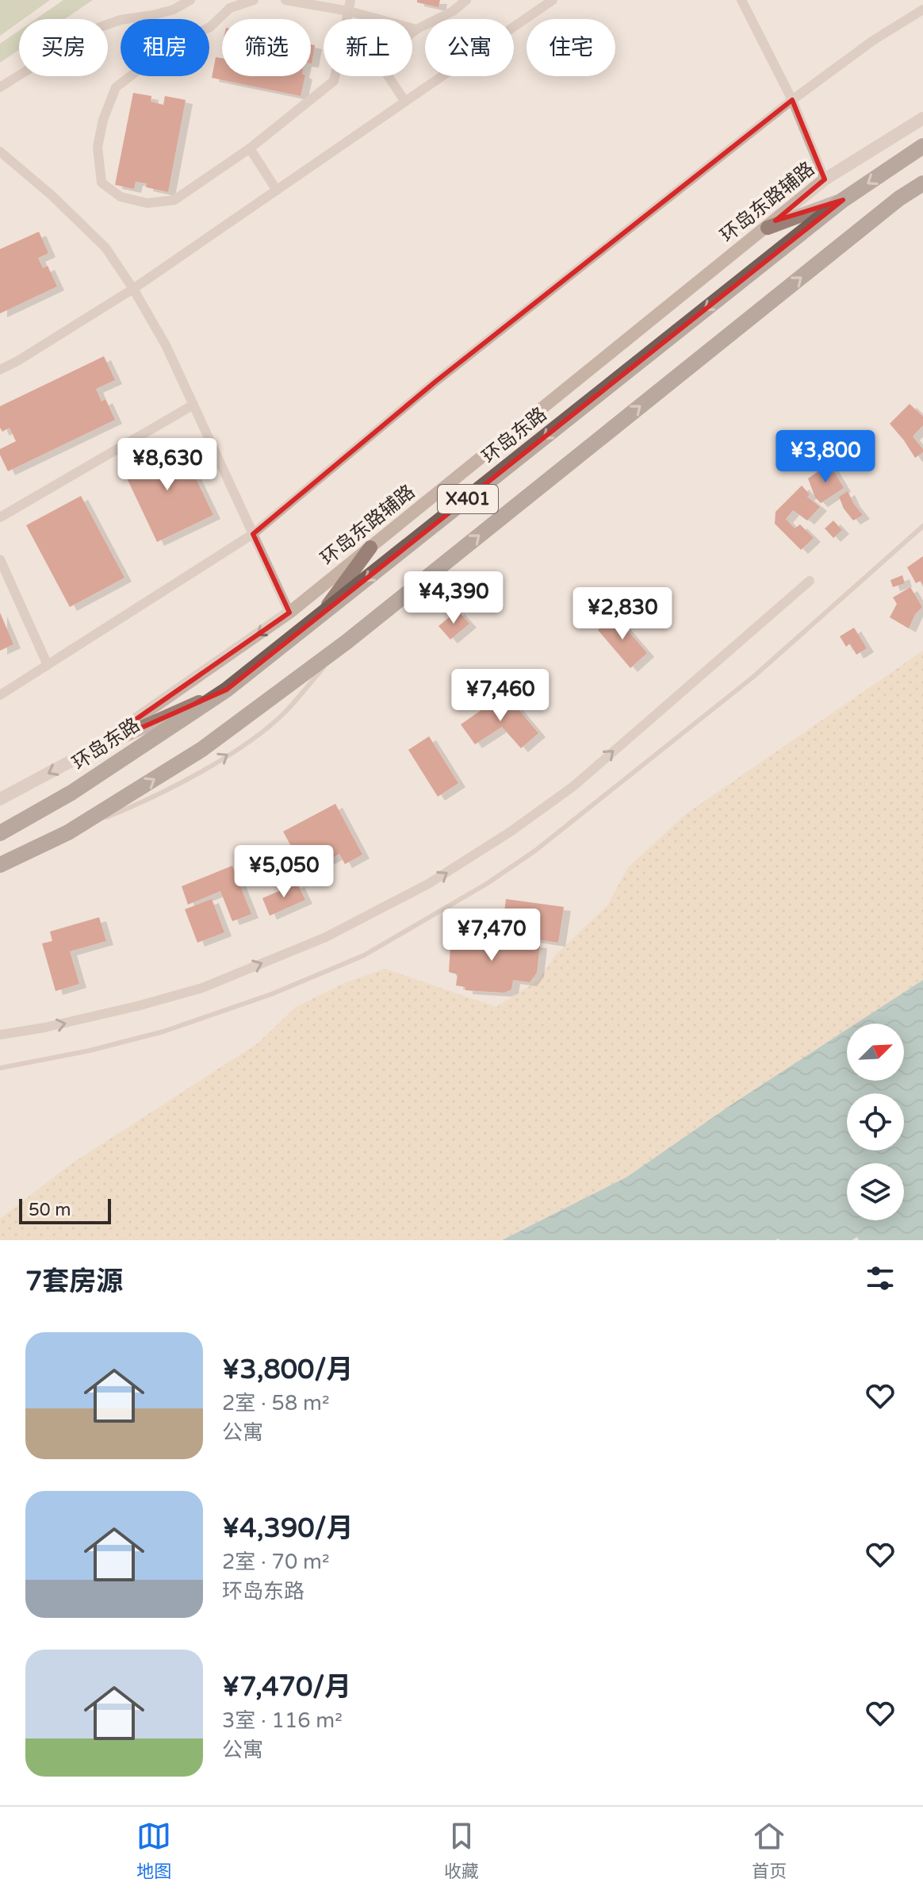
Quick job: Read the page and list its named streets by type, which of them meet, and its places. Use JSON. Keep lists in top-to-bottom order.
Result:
{
  "streets": {
    "main road": ["环岛东路", "X401"],
    "street": ["环岛东路辅路"]
  },
  "scale_bar": "50 m",
  "north": "top right",
  "page": {
    "chip": [
      "买房",
      "租房",
      "筛选",
      "新上",
      "公寓",
      "住宅"
    ],
    "price": [
      "¥3,800",
      "¥8,630",
      "¥4,390",
      "¥2,830",
      "¥7,460",
      "¥5,050",
      "¥7,470"
    ],
    "scale": "50 m",
    "heading": "7套房源",
    "list": [
      {
        "name": "¥3,800/月",
        "note": "2室 · 58 m² · 公寓"
      },
      {
        "name": "¥4,390/月",
        "note": "2室 · 70 m² · 环岛东路"
      },
      {
        "name": "¥7,470/月",
        "note": "3室 · 116 m² · 公寓"
      }
    ],
    "tabs": ["地图", "收藏", "首页"]
  }
}
